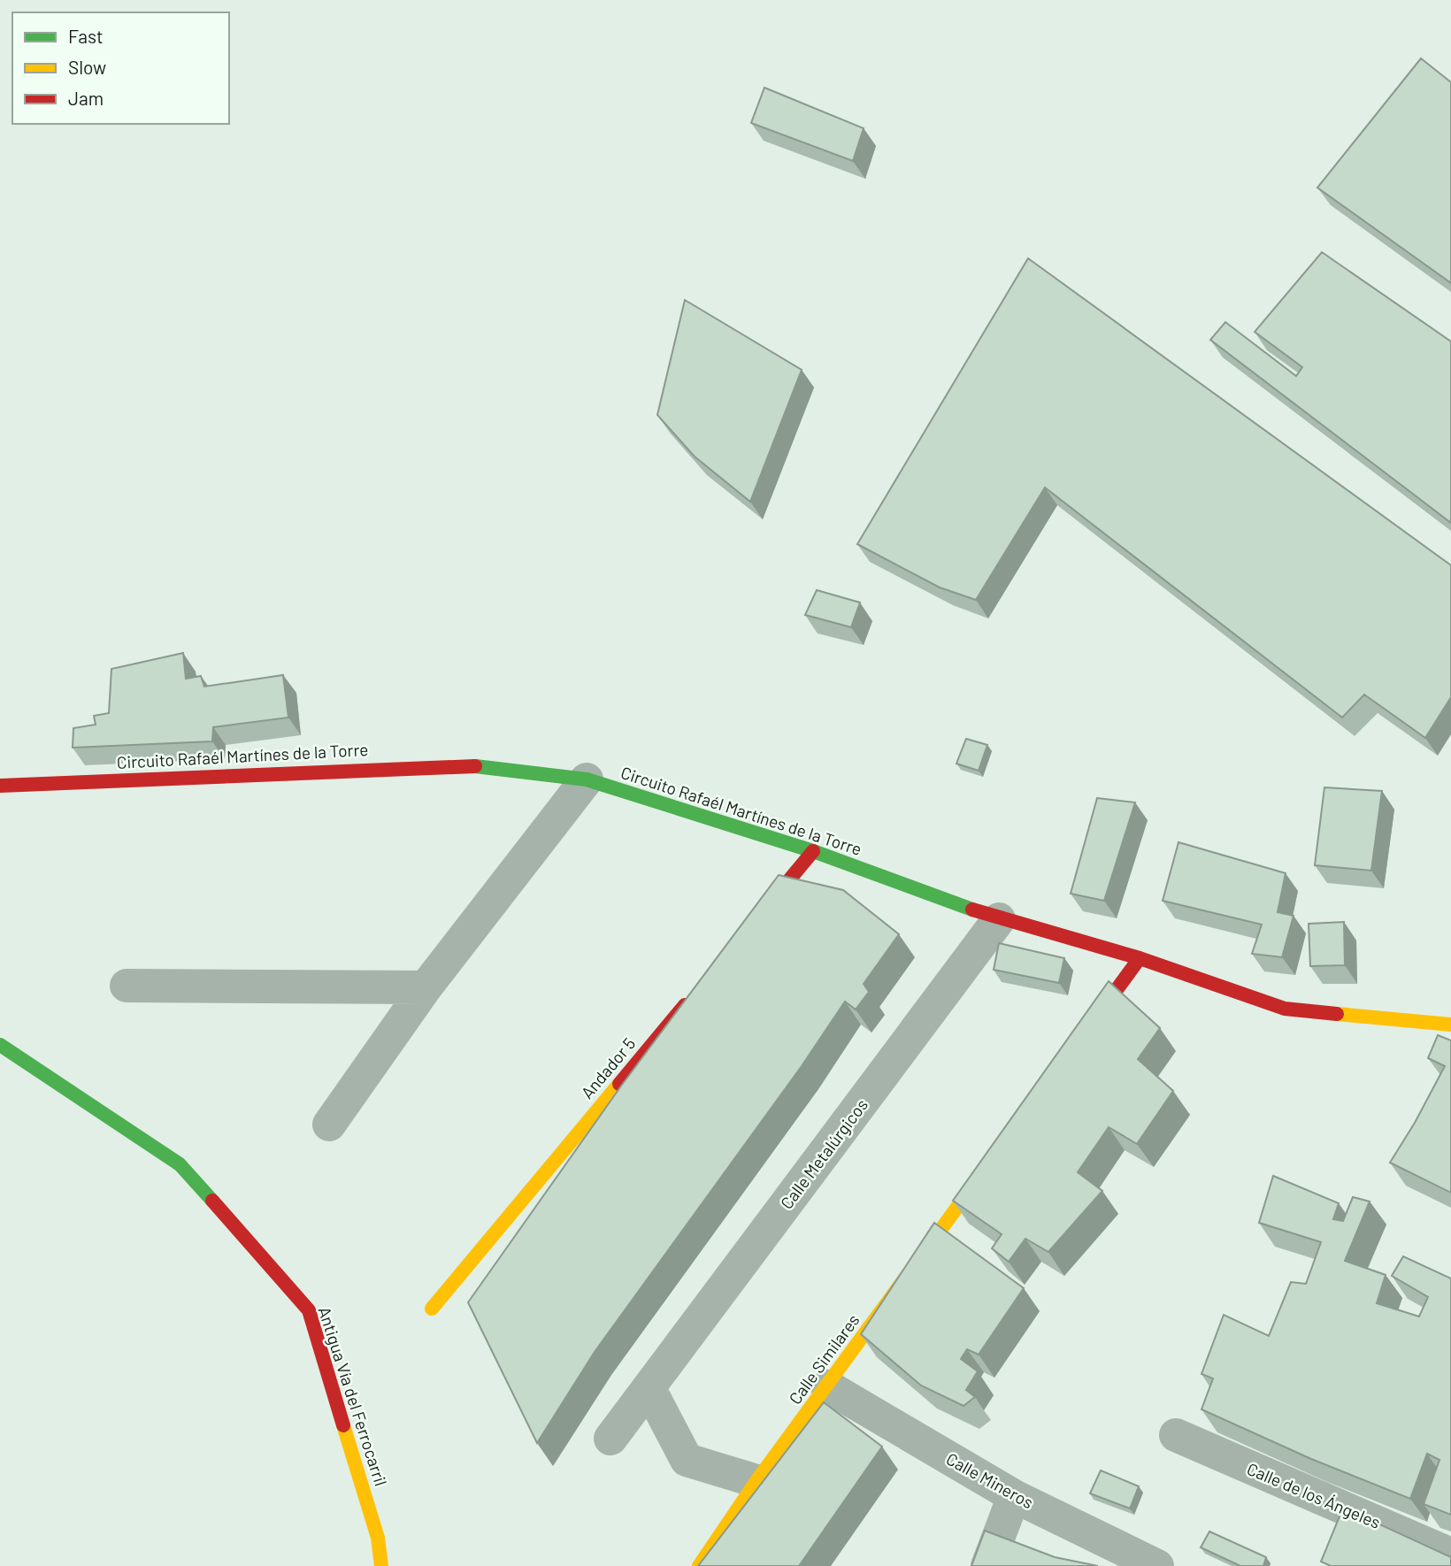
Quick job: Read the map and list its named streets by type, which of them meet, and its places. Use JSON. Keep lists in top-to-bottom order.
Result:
{
  "streets": {
    "street": [
      "Circuito Rafaél Martínes de la Torre",
      "Andador 5",
      "Calle Metalúrgicos",
      "Calle Similares",
      "Antigua Vía del Ferrocarril",
      "Calle Mineros",
      "Calle de los Ángeles"
    ]
  },
  "crossings": [
    ["Circuito Rafaél Martínes de la Torre", "Calle Metalúrgicos"],
    ["Calle Similares", "Calle Mineros"]
  ],
  "legend": ["Fast", "Slow", "Jam"]
}
